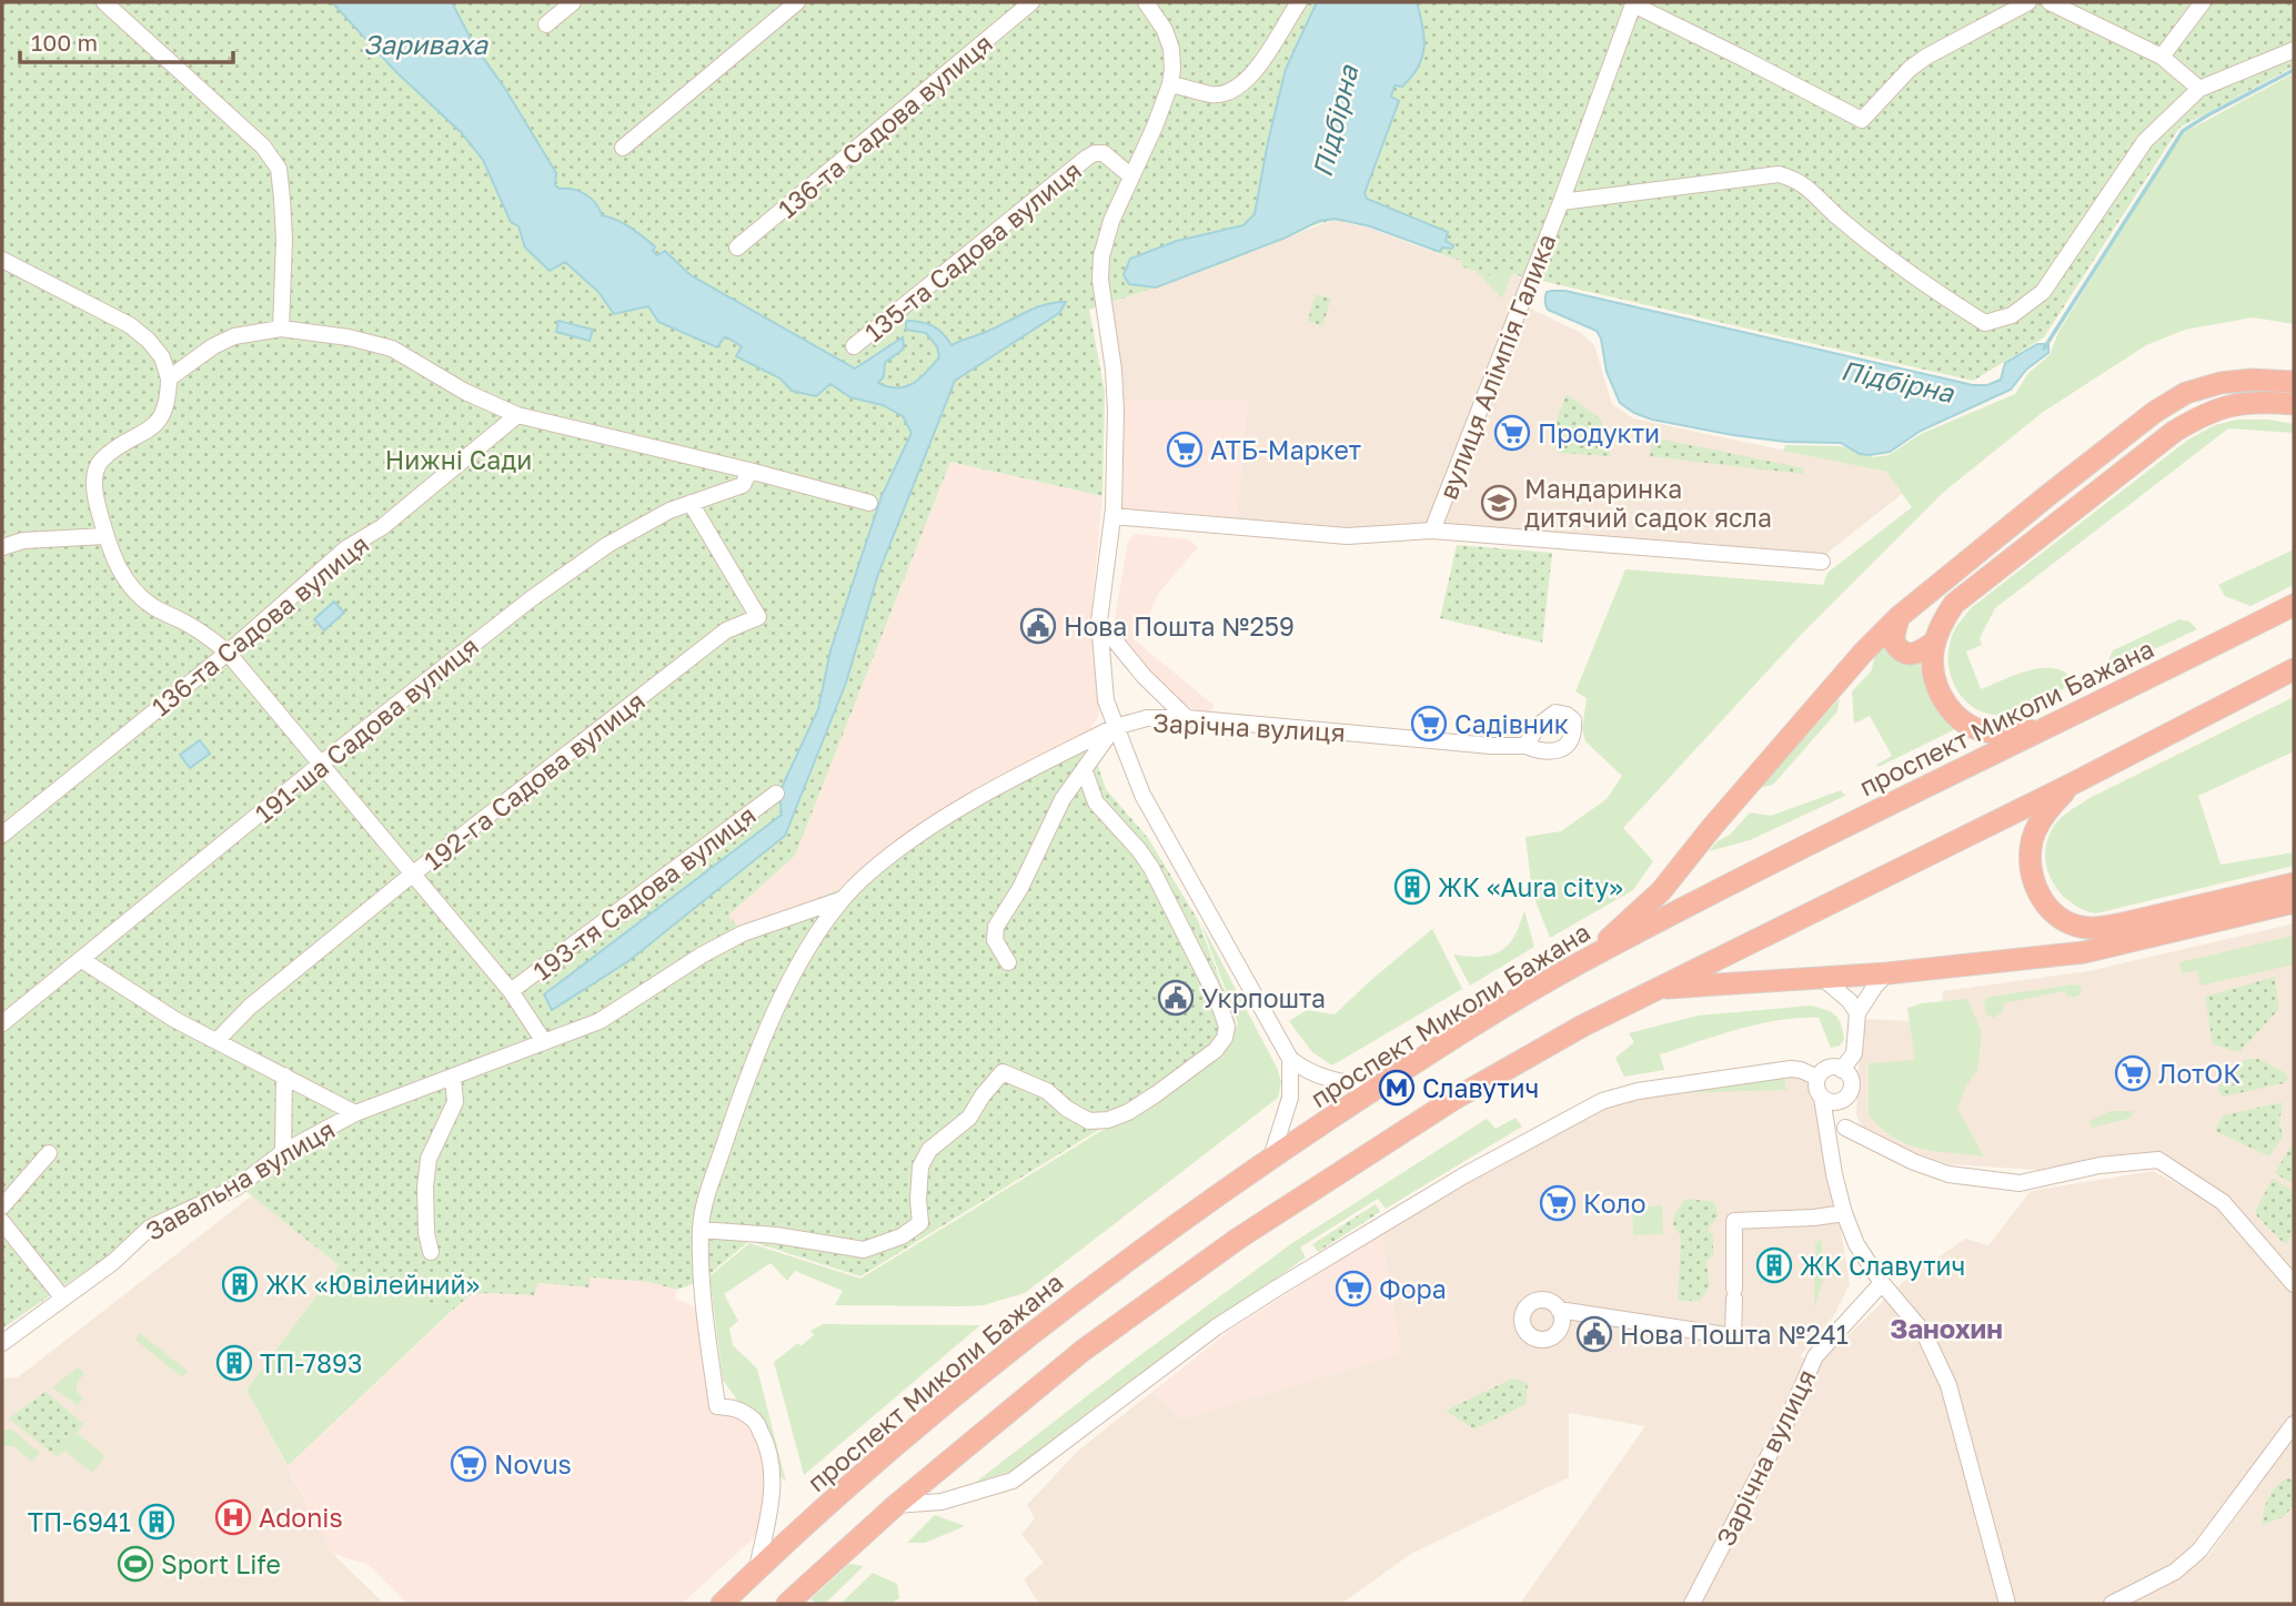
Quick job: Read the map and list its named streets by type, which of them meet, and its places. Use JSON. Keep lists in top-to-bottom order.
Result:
{
  "streets": {
    "highway": ["проспект Миколи Бажана"],
    "street": [
      "136-та Садова вулиця",
      "135-та Садова вулиця",
      "вулиця Алімпія Галика",
      "Зарічна вулиця",
      "191-ша Садова вулиця",
      "192-га Садова вулиця",
      "193-тя Садова вулиця",
      "Завальна вулиця"
    ]
  },
  "crossings": [
    ["проспект Миколи Бажана", "Зарічна вулиця"],
    ["191-ша Садова вулиця", "192-га Садова вулиця"]
  ],
  "districts": ["Занохин"],
  "water": ["Зариваха", "Підбірна"],
  "parks": ["Нижні Сади"],
  "places": {
    "supermarket": [
      "Продукти",
      "АТБ-Маркет",
      "Садівник",
      "ЛотОК",
      "Коло",
      "Фора",
      "Novus"
    ],
    "school or university": ["Мандаринка дитячий садок ясла"],
    "public building": ["Нова Пошта №259", "Укрпошта", "Нова Пошта №241"],
    "building": [
      "ЖК «Aura city»",
      "ЖК Славутич",
      "ЖК «Ювілейний»",
      "ТП-7893",
      "ТП-6941"
    ],
    "metro station": ["Славутич"],
    "hospital": ["Adonis"],
    "sports": ["Sport Life"]
  },
  "scale_bar": "100 m"
}
